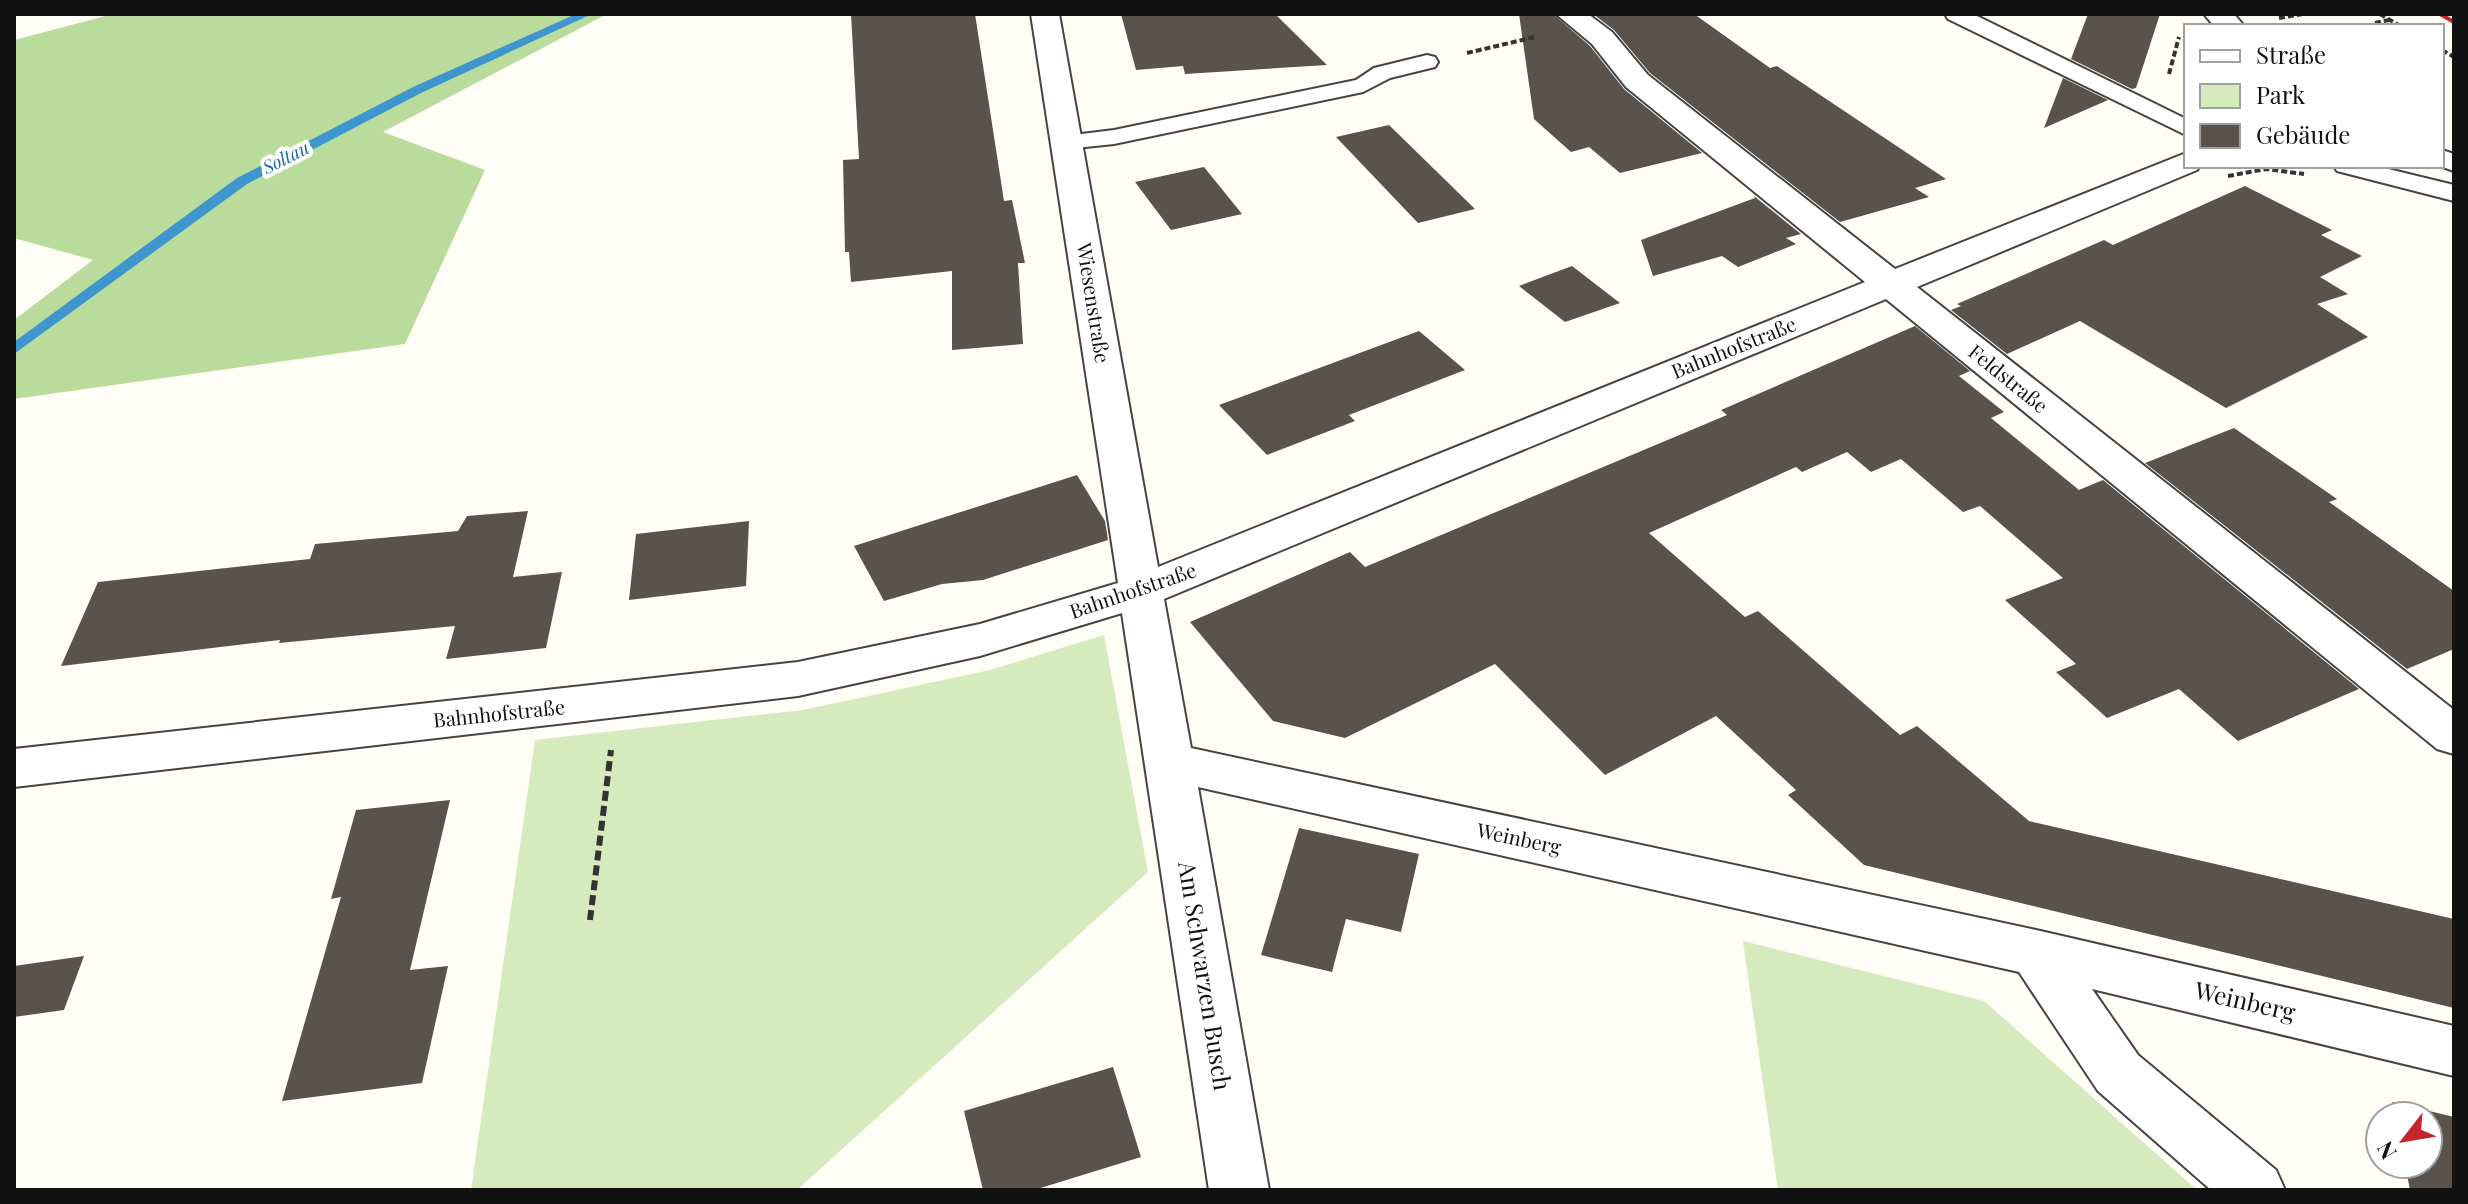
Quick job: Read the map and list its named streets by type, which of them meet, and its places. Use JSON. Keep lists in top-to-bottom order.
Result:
{
  "streets": {
    "street": [
      "Wiesenstraße",
      "Bahnhofstraße",
      "Feldstraße",
      "Weinberg",
      "Am Schwarzen Busch"
    ]
  },
  "crossings": [
    ["Wiesenstraße", "Bahnhofstraße"],
    ["Bahnhofstraße", "Feldstraße"],
    ["Weinberg", "Am Schwarzen Busch"]
  ],
  "water": ["Soltau"],
  "legend": ["Straße", "Park", "Gebäude"],
  "north": "bottom left"
}
